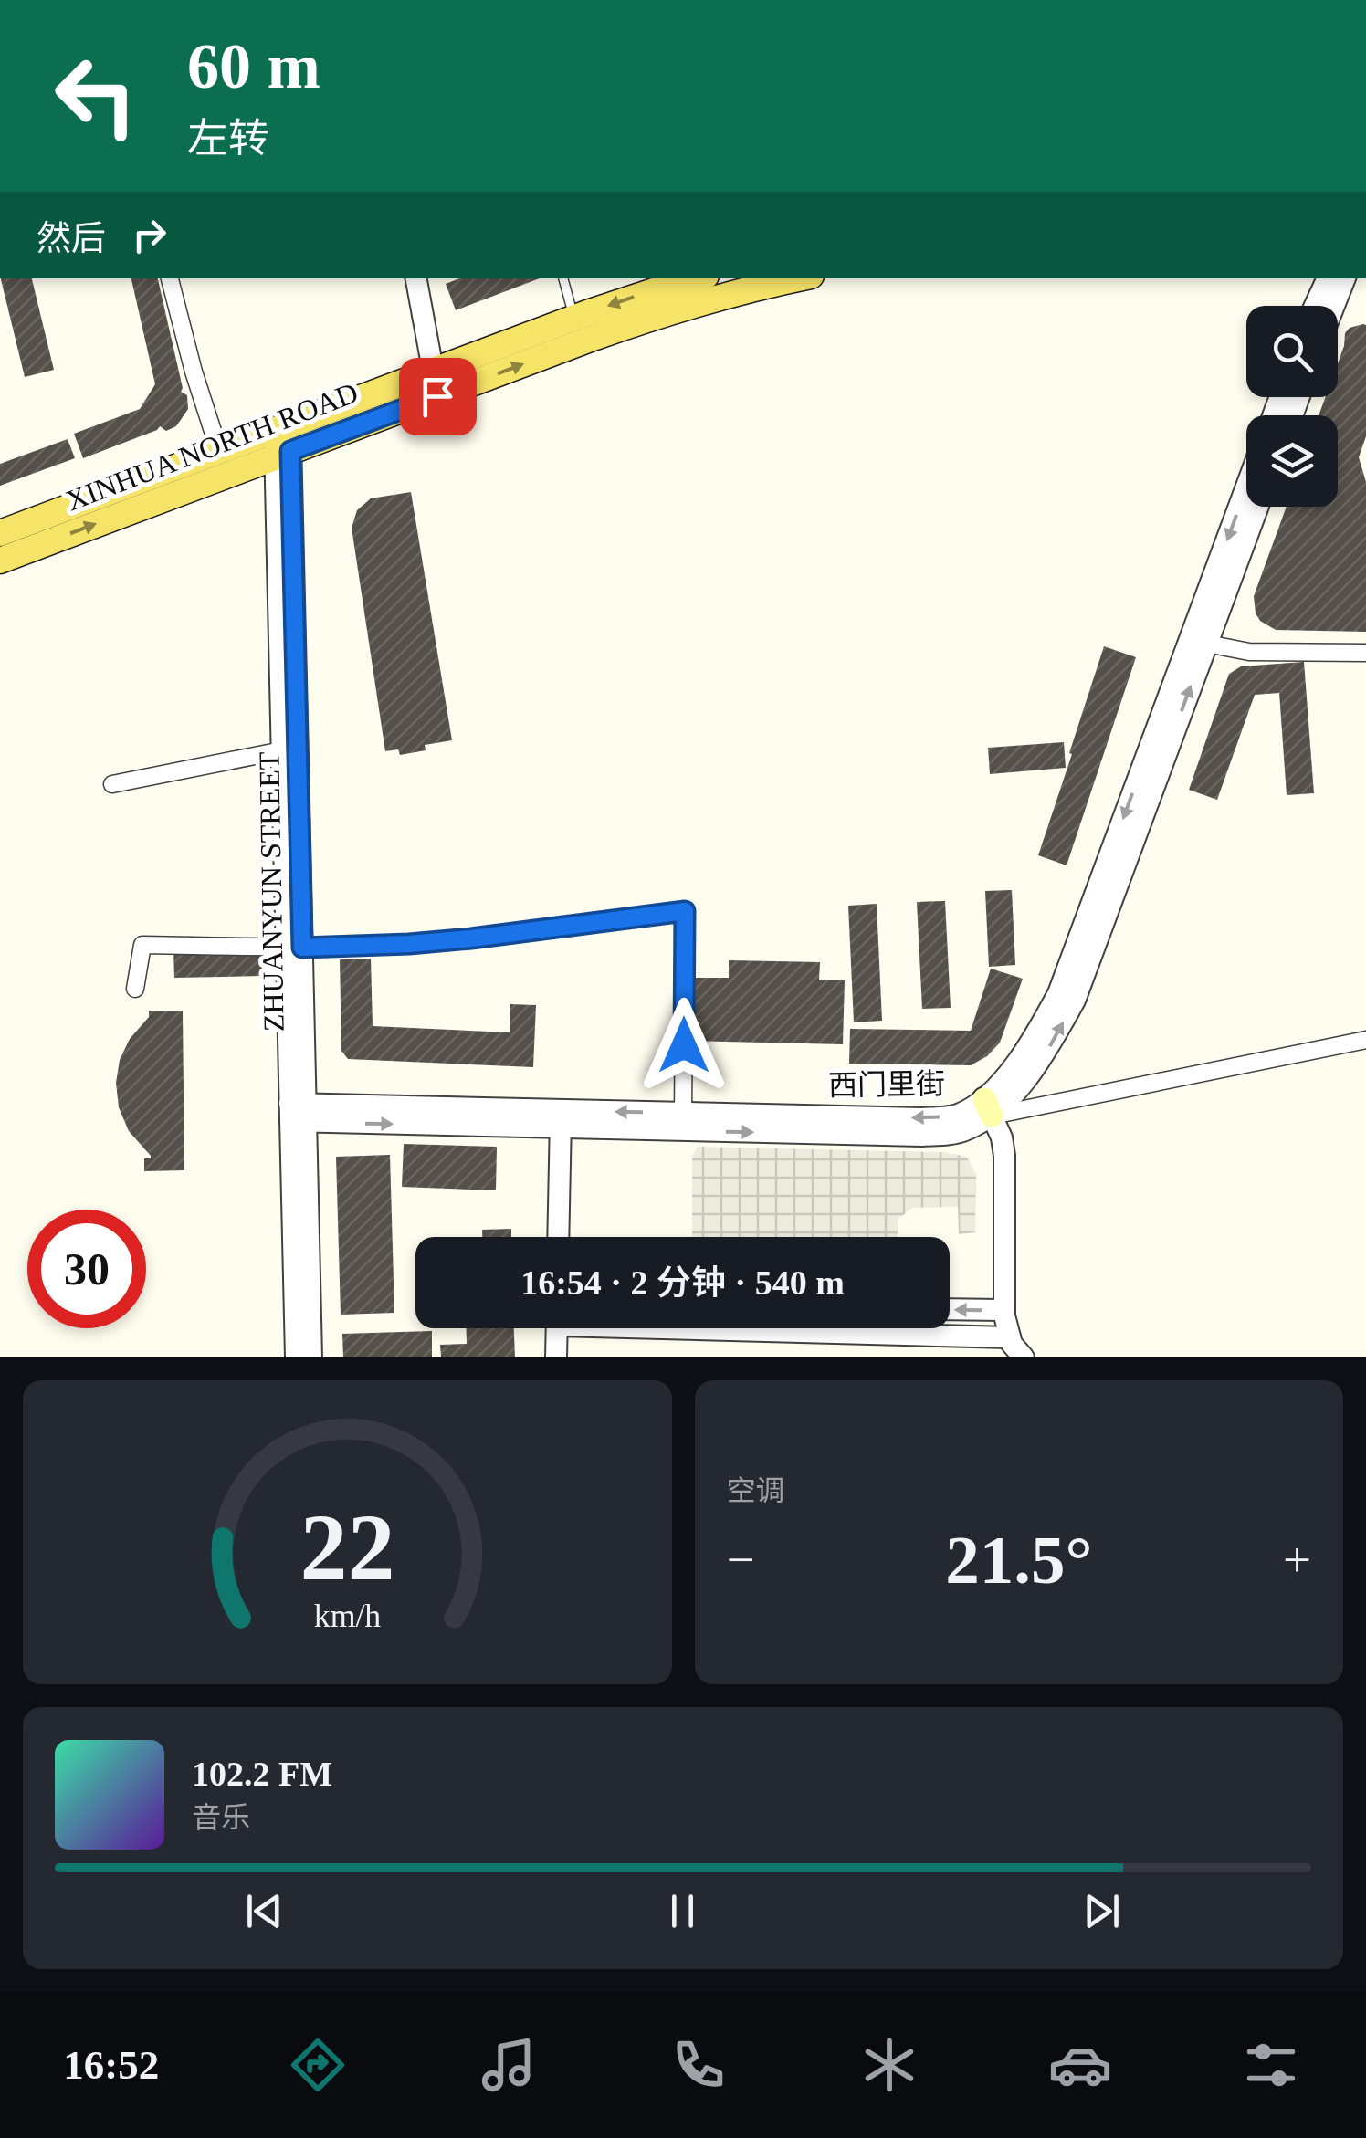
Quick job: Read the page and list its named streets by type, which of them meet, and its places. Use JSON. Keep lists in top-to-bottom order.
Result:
{
  "streets": {
    "main road": ["XINHUA NORTH ROAD"],
    "street": ["ZHUANYUN STREET", "西门里街"]
  },
  "crossings": [
    ["XINHUA NORTH ROAD", "ZHUANYUN STREET"]
  ],
  "page": {
    "turn": ["60 m", "左转"],
    "then": "然后",
    "limit": "30",
    "trip": "16:54 · 2 分钟 · 540 m",
    "tile": "空调",
    "heat": ["−", "21.5°", "+"],
    "song": ["102.2 FM", "音乐"],
    "tabs": "16:52",
    "gauge": ["22", "km/h"]
  }
}
